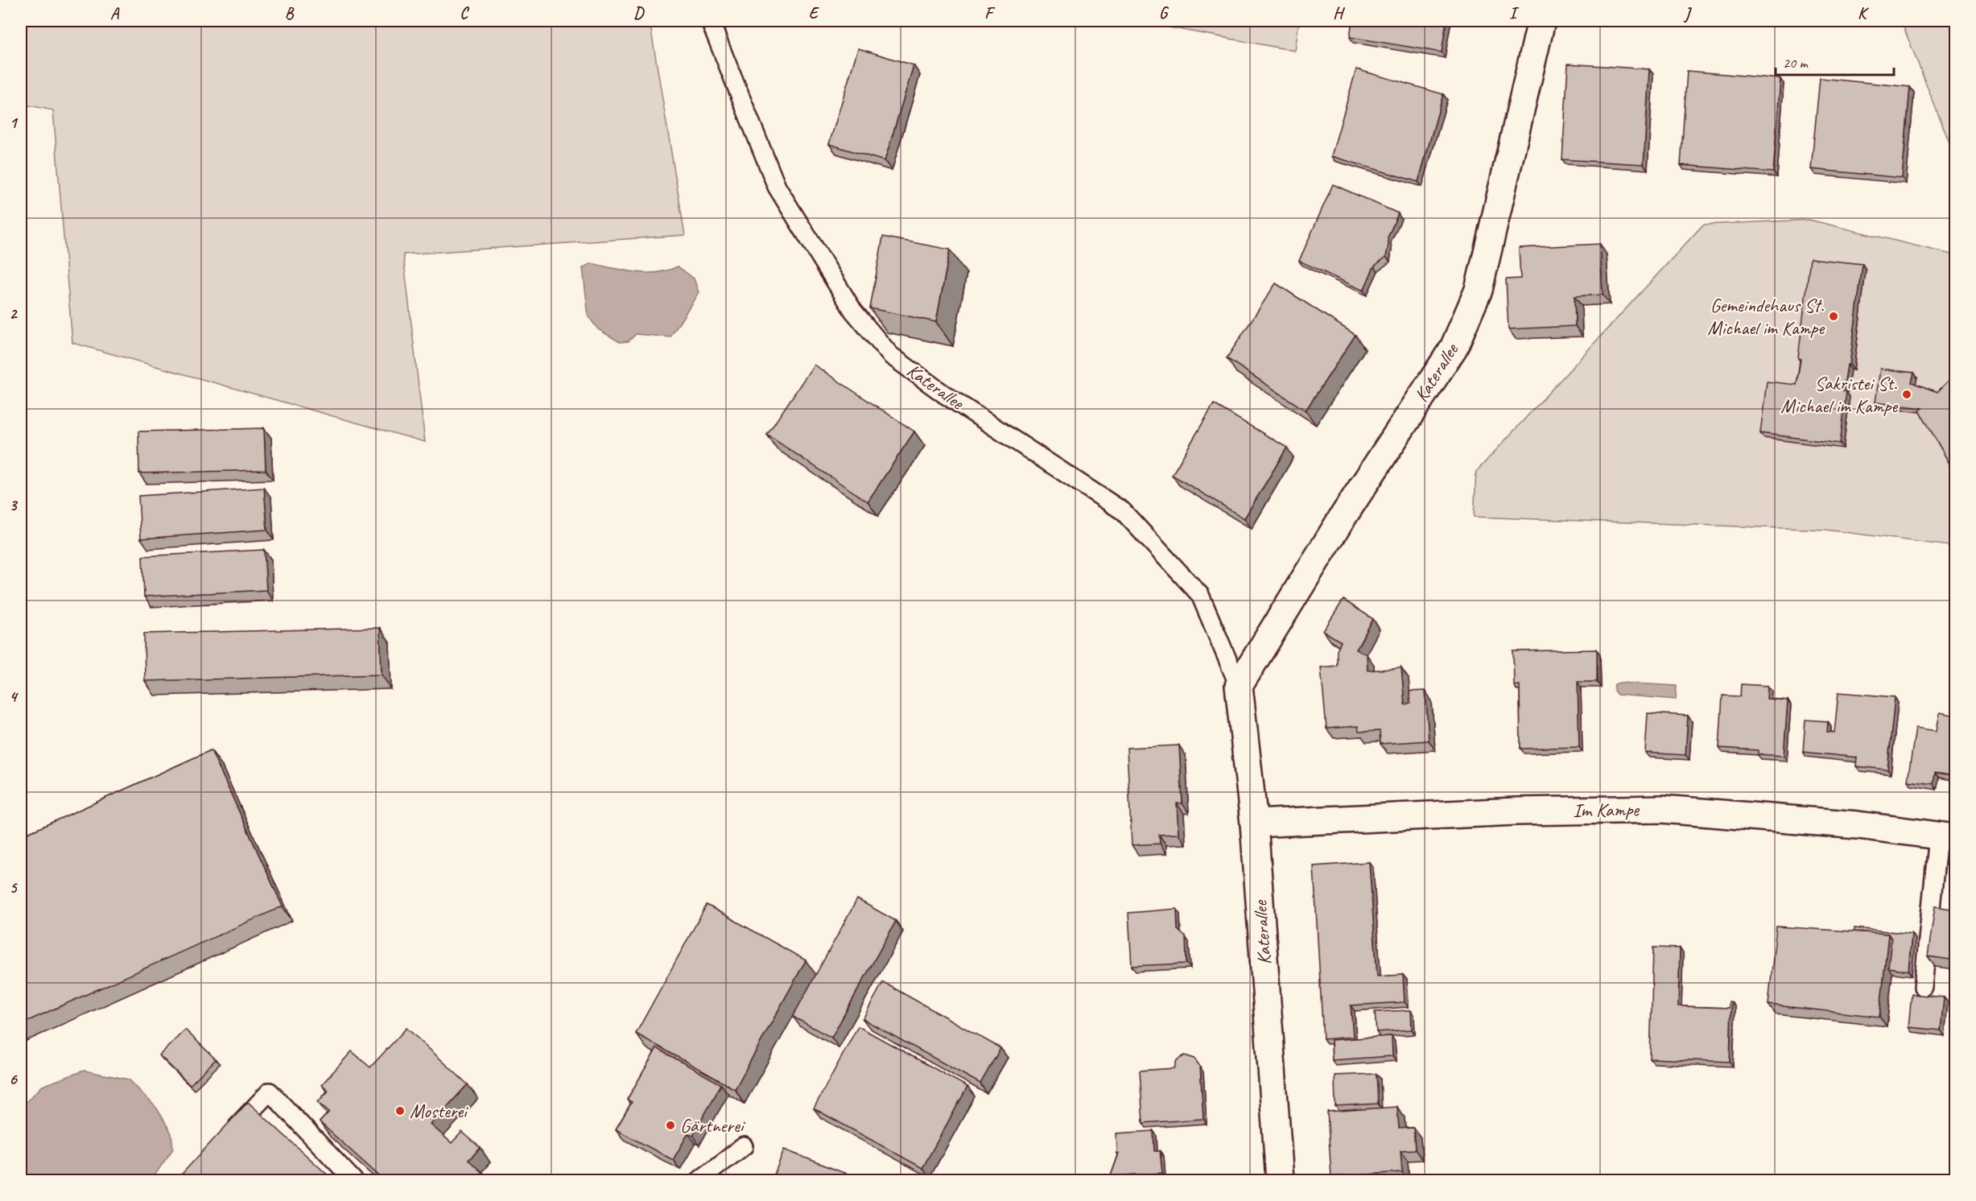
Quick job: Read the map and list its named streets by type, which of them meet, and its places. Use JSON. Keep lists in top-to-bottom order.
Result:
{
  "streets": {
    "street": ["Katerallee", "Im Kampe"]
  },
  "crossings": [
    ["Katerallee", "Im Kampe"]
  ],
  "places": [
    "Gemeindehaus St. Michael im Kampe",
    "Sakristei St. Michael im Kampe",
    "Mosterei",
    "Gärtnerei"
  ],
  "scale_bar": "20 m",
  "grid": {
    "columns": [
      "A",
      "B",
      "C",
      "D",
      "E",
      "F",
      "G",
      "H",
      "I",
      "J",
      "K"
    ],
    "rows": [
      "1",
      "2",
      "3",
      "4",
      "5",
      "6"
    ]
  }
}
